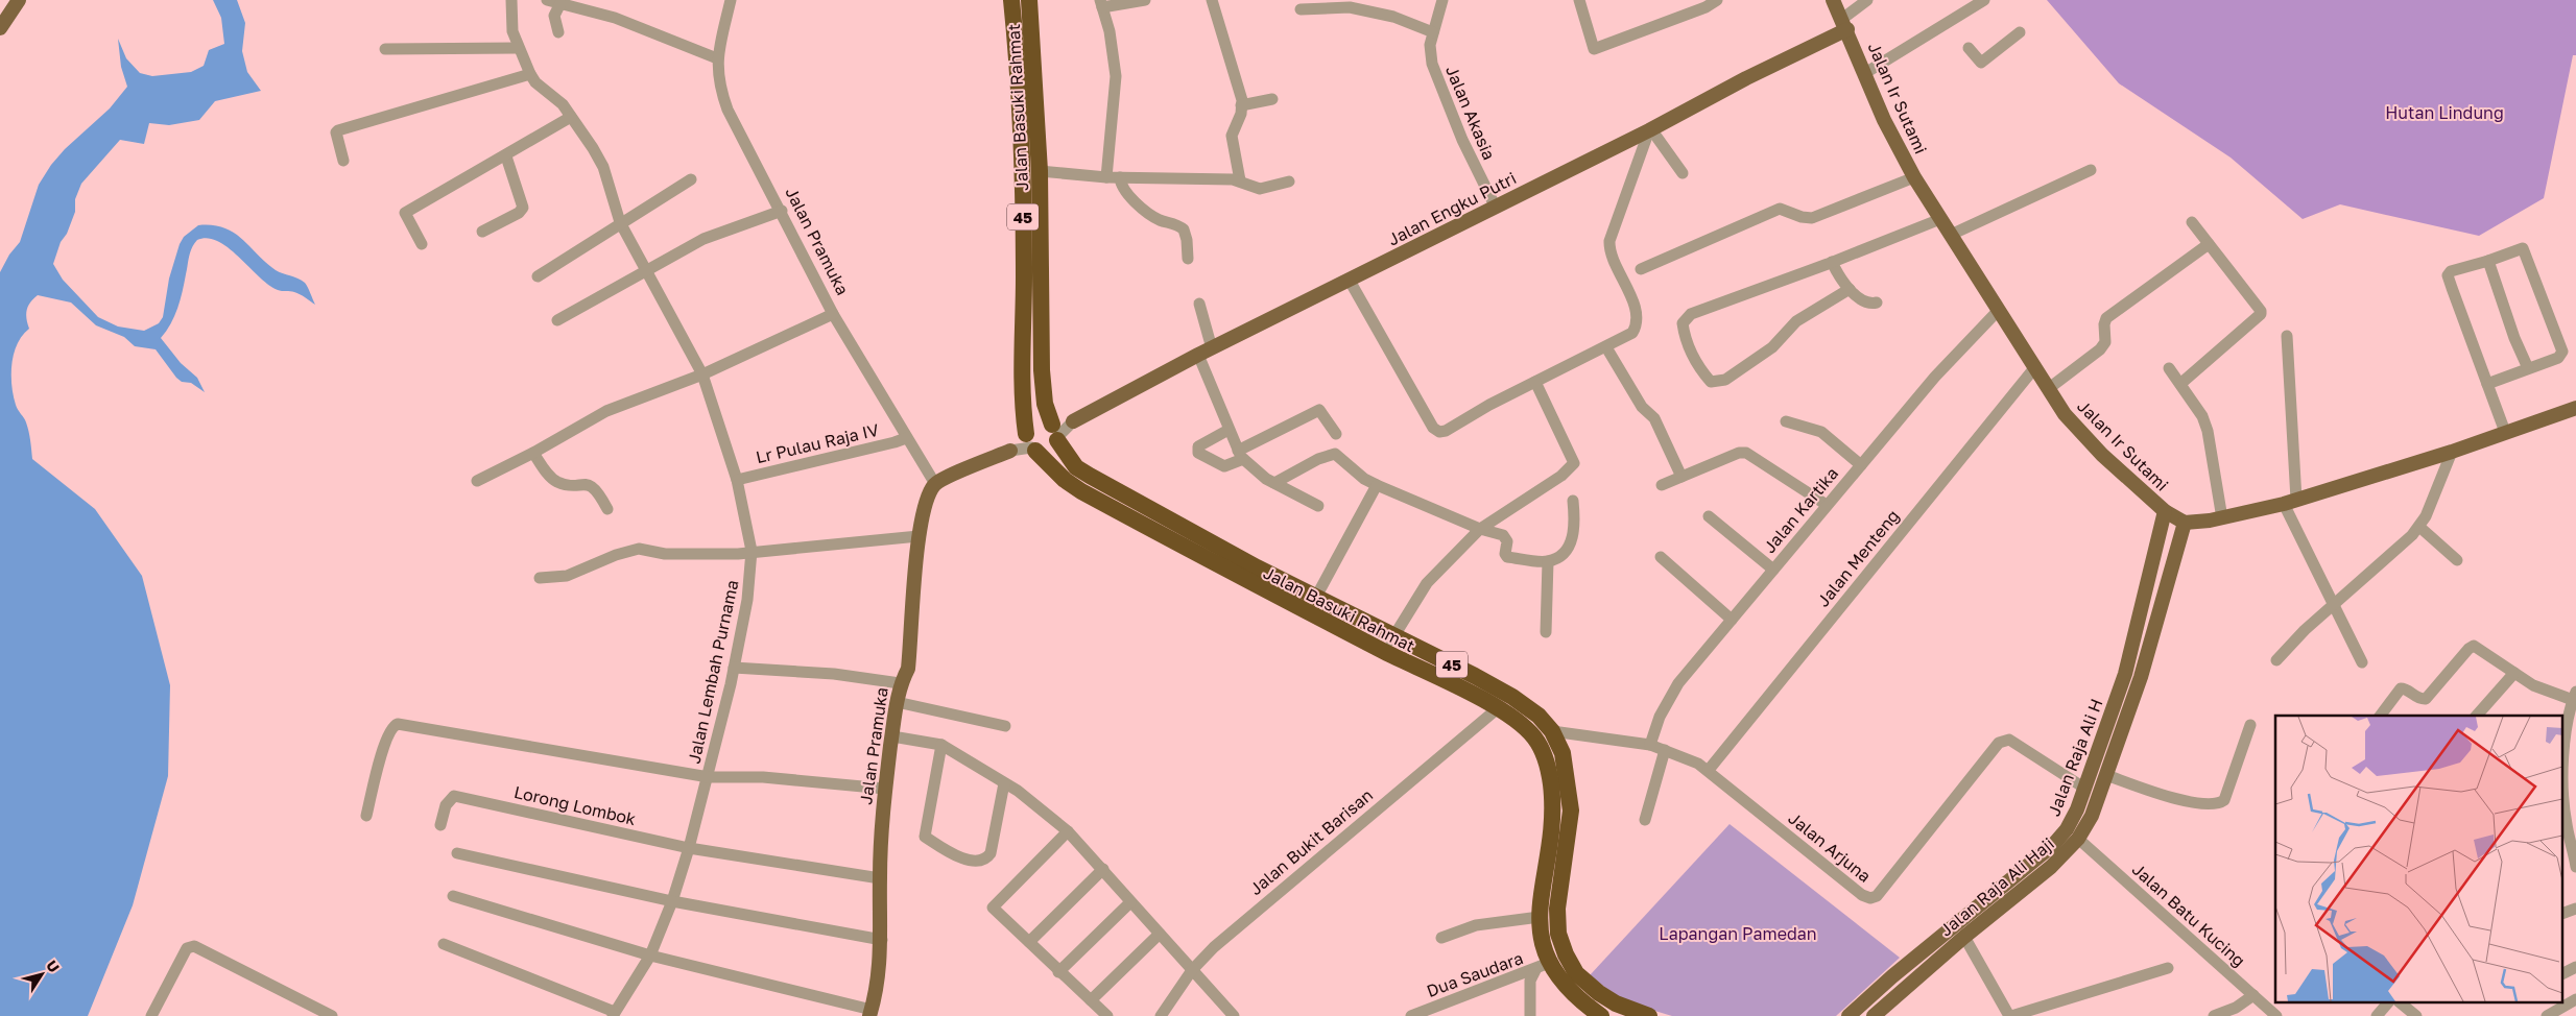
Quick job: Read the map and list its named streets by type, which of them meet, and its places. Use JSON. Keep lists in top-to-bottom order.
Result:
{
  "streets": {
    "highway": ["Jalan Basuki Rahmat", "45"],
    "main road": [
      "Jalan Ir Sutami",
      "Jalan Engku Putri",
      "Jalan Pramuka",
      "Jalan Raja Ali H",
      "Jalan Raja Ali Haji"
    ],
    "street": [
      "Jalan Akasia",
      "Lr Pulau Raja IV",
      "Jalan Kartika",
      "Jalan Menteng",
      "Jalan Lembah Purnama",
      "Lorong Lombok",
      "Jalan Bukit Barisan",
      "Jalan Arjuna",
      "Jalan Batu Kucing",
      "Dua Saudara"
    ]
  },
  "crossings": [
    ["Jalan Ir Sutami", "Jalan Engku Putri"],
    ["Jalan Ir Sutami", "Jalan Kartika"],
    ["Jalan Ir Sutami", "Jalan Menteng"],
    ["Jalan Ir Sutami", "Jalan Raja Ali H"],
    ["Jalan Ir Sutami", "Jalan Raja Ali Haji"],
    ["Jalan Basuki Rahmat", "Jalan Bukit Barisan"],
    ["Jalan Basuki Rahmat", "Jalan Arjuna"],
    ["Jalan Basuki Rahmat", "Dua Saudara"],
    ["Jalan Akasia", "Jalan Engku Putri"],
    ["Jalan Pramuka", "Lr Pulau Raja IV"],
    ["Jalan Pramuka", "Lorong Lombok"],
    ["Lr Pulau Raja IV", "Jalan Lembah Purnama"],
    ["Jalan Kartika", "Jalan Arjuna"],
    ["Jalan Menteng", "Jalan Arjuna"],
    ["Jalan Lembah Purnama", "Lorong Lombok"],
    ["Jalan Raja Ali H", "Jalan Arjuna"],
    ["Jalan Raja Ali Haji", "Jalan Batu Kucing"]
  ],
  "parks": ["Hutan Lindung", "Lapangan Pamedan"],
  "north": "top right"
}
